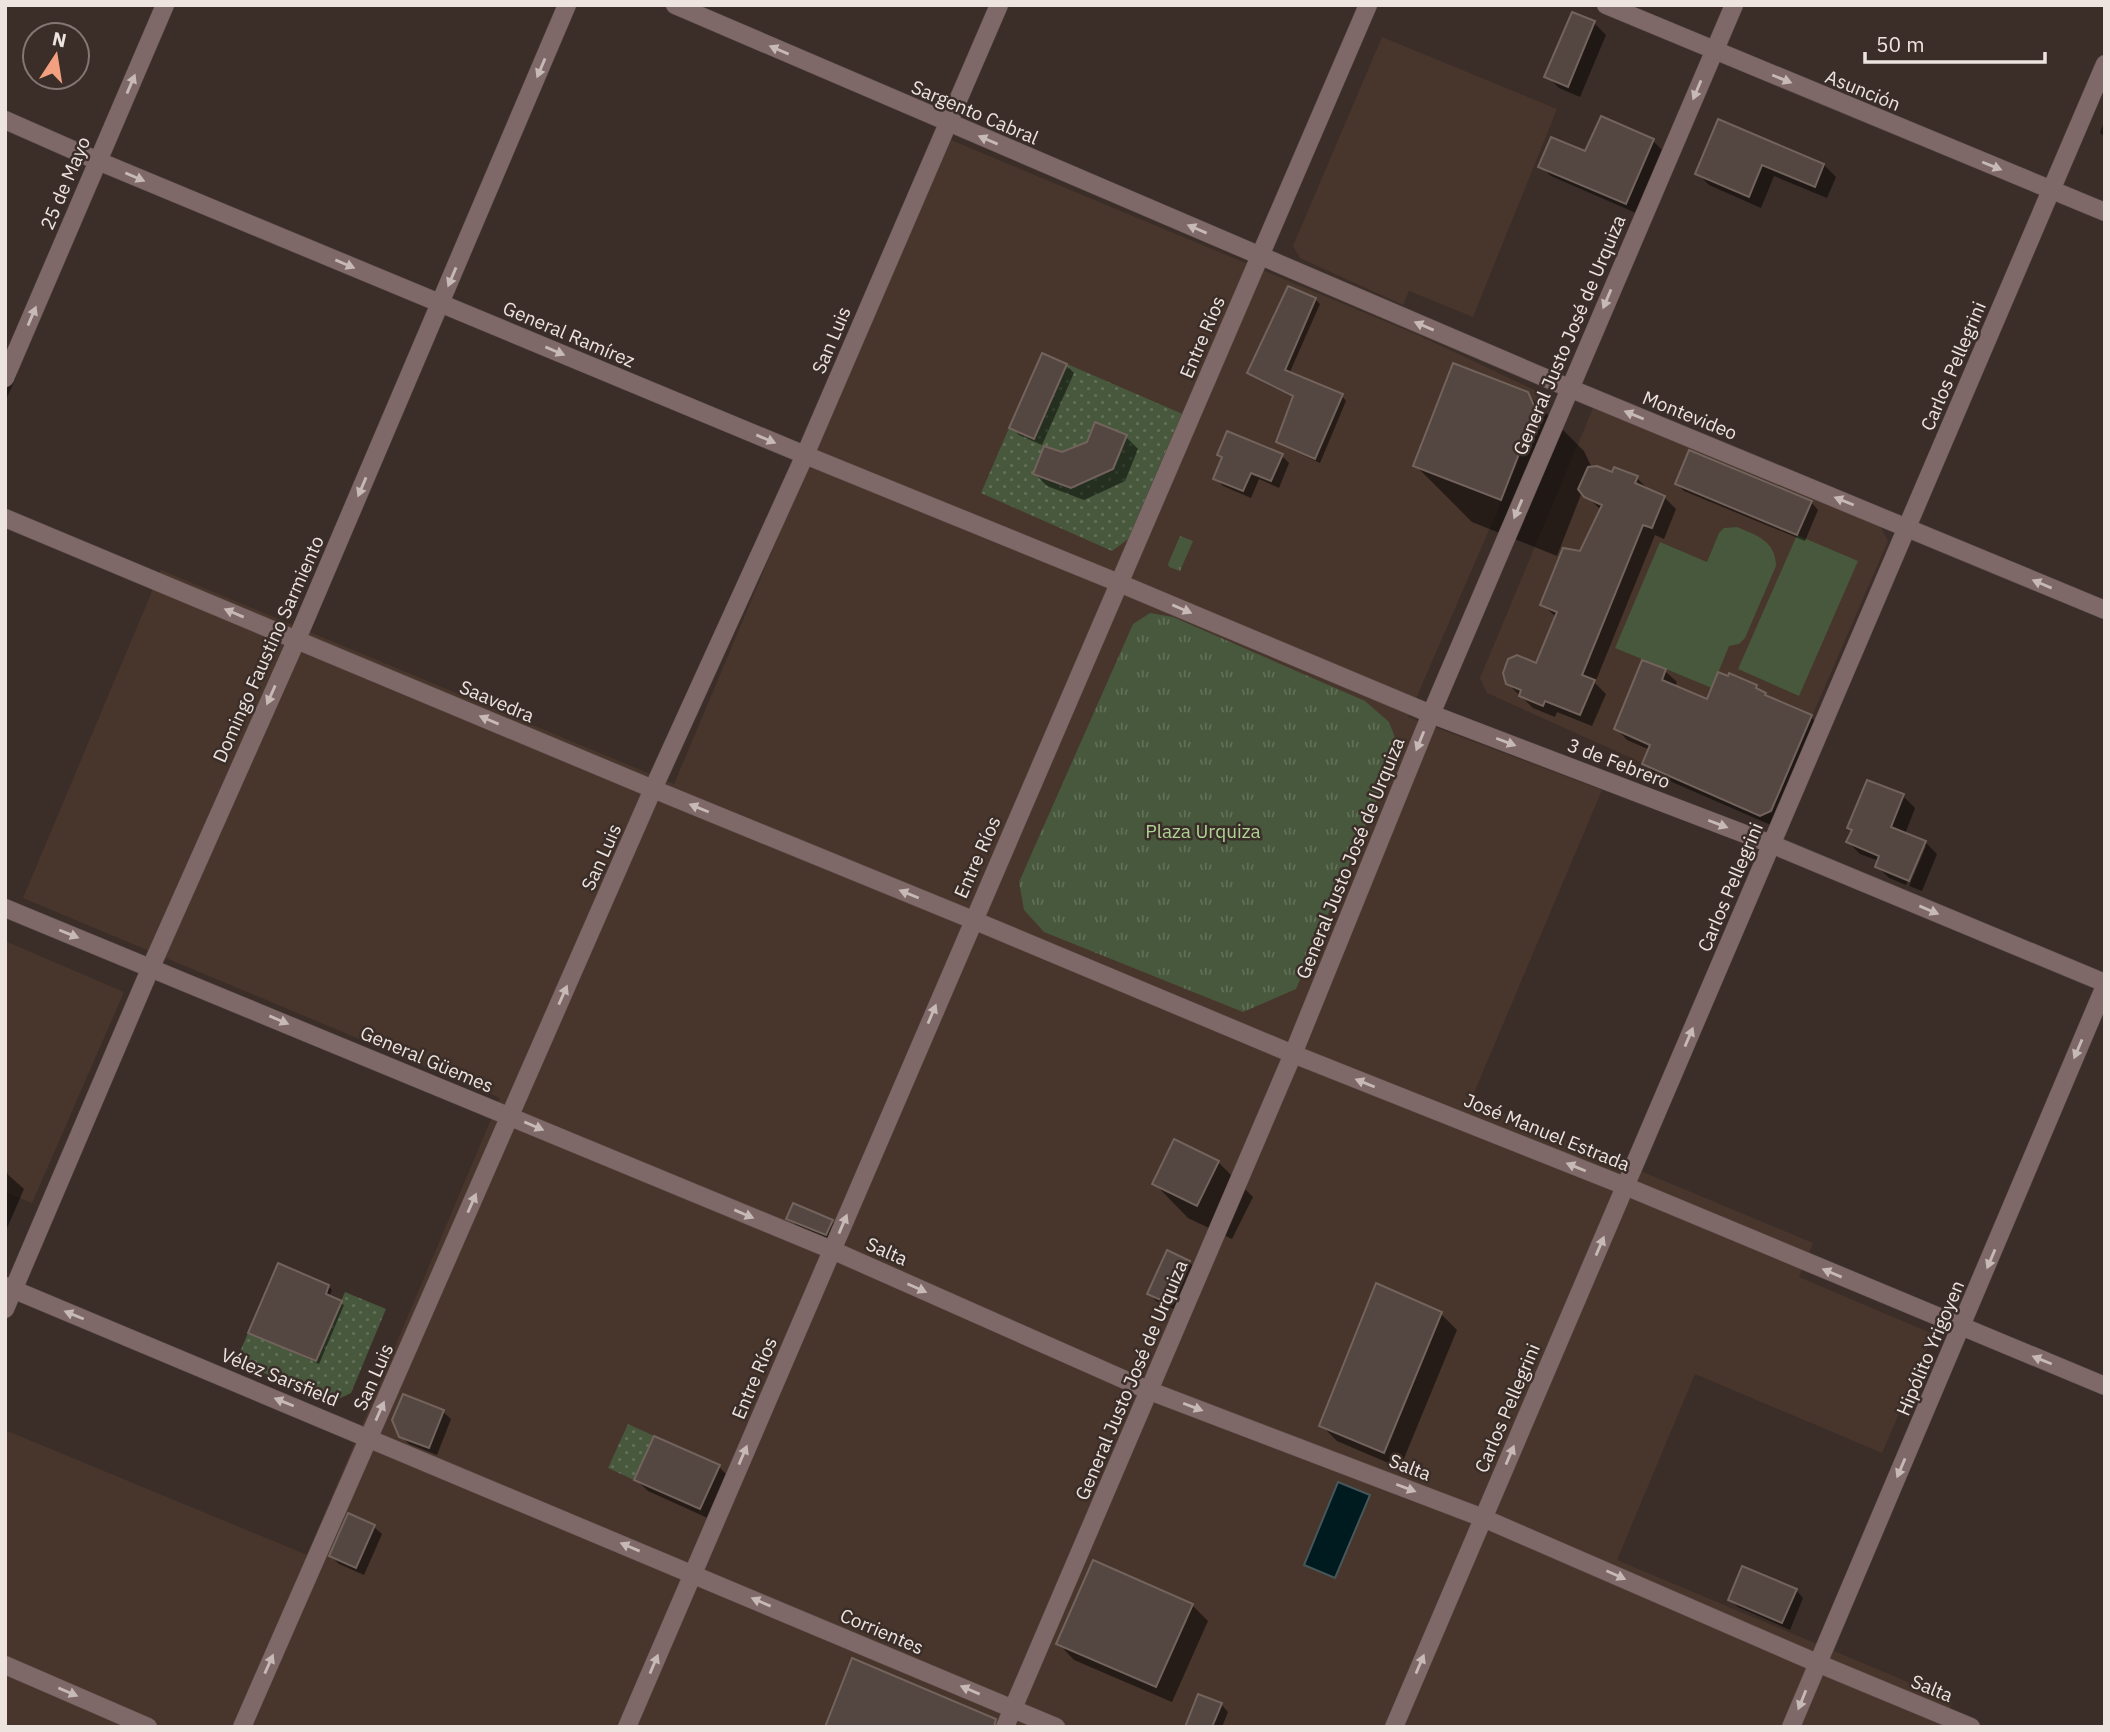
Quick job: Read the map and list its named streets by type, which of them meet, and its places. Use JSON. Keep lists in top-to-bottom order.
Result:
{
  "streets": {
    "street": [
      "Asunción",
      "Sargento Cabral",
      "25 de Mayo",
      "General Ramírez",
      "General Justo José de Urquiza",
      "Entre Ríos",
      "San Luis",
      "Carlos Pellegrini",
      "Montevideo",
      "Domingo Faustino Sarmiento",
      "Saavedra",
      "3 de Febrero",
      "General Güemes",
      "José Manuel Estrada",
      "Salta",
      "Hipólito Yrigoyen",
      "Vélez Sarsfield",
      "Corrientes"
    ]
  },
  "crossings": [
    ["Asunción", "General Justo José de Urquiza"],
    ["Asunción", "Carlos Pellegrini"],
    ["Sargento Cabral", "Entre Ríos"],
    ["Sargento Cabral", "San Luis"],
    ["Sargento Cabral", "Montevideo"],
    ["25 de Mayo", "General Ramírez"],
    ["General Ramírez", "Entre Ríos"],
    ["General Ramírez", "San Luis"],
    ["General Ramírez", "Domingo Faustino Sarmiento"],
    ["General Ramírez", "3 de Febrero"],
    ["General Justo José de Urquiza", "Montevideo"],
    ["General Justo José de Urquiza", "3 de Febrero"],
    ["General Justo José de Urquiza", "José Manuel Estrada"],
    ["General Justo José de Urquiza", "Salta"],
    ["General Justo José de Urquiza", "Corrientes"],
    ["Entre Ríos", "Montevideo"],
    ["Entre Ríos", "Saavedra"],
    ["Entre Ríos", "3 de Febrero"],
    ["Entre Ríos", "General Güemes"],
    ["Entre Ríos", "José Manuel Estrada"],
    ["Entre Ríos", "Salta"],
    ["Entre Ríos", "Vélez Sarsfield"],
    ["Entre Ríos", "Corrientes"],
    ["San Luis", "Saavedra"],
    ["San Luis", "General Güemes"],
    ["San Luis", "Vélez Sarsfield"],
    ["Carlos Pellegrini", "Montevideo"],
    ["Carlos Pellegrini", "3 de Febrero"],
    ["Carlos Pellegrini", "José Manuel Estrada"],
    ["Carlos Pellegrini", "Salta"],
    ["Domingo Faustino Sarmiento", "Saavedra"],
    ["Domingo Faustino Sarmiento", "General Güemes"],
    ["Domingo Faustino Sarmiento", "Vélez Sarsfield"],
    ["Saavedra", "José Manuel Estrada"],
    ["3 de Febrero", "Hipólito Yrigoyen"],
    ["General Güemes", "Salta"],
    ["José Manuel Estrada", "Hipólito Yrigoyen"],
    ["Salta", "Hipólito Yrigoyen"],
    ["Vélez Sarsfield", "Corrientes"]
  ],
  "one_way": [
    "Asunción",
    "Sargento Cabral",
    "25 de Mayo",
    "General Ramírez",
    "General Justo José de Urquiza",
    "Entre Ríos",
    "San Luis",
    "Carlos Pellegrini",
    "Montevideo",
    "Domingo Faustino Sarmiento",
    "Saavedra",
    "3 de Febrero",
    "General Güemes",
    "José Manuel Estrada",
    "Salta",
    "Hipólito Yrigoyen",
    "Vélez Sarsfield",
    "Corrientes"
  ],
  "parks": ["Plaza Urquiza"],
  "scale_bar": "50 m",
  "north": "top"
}
